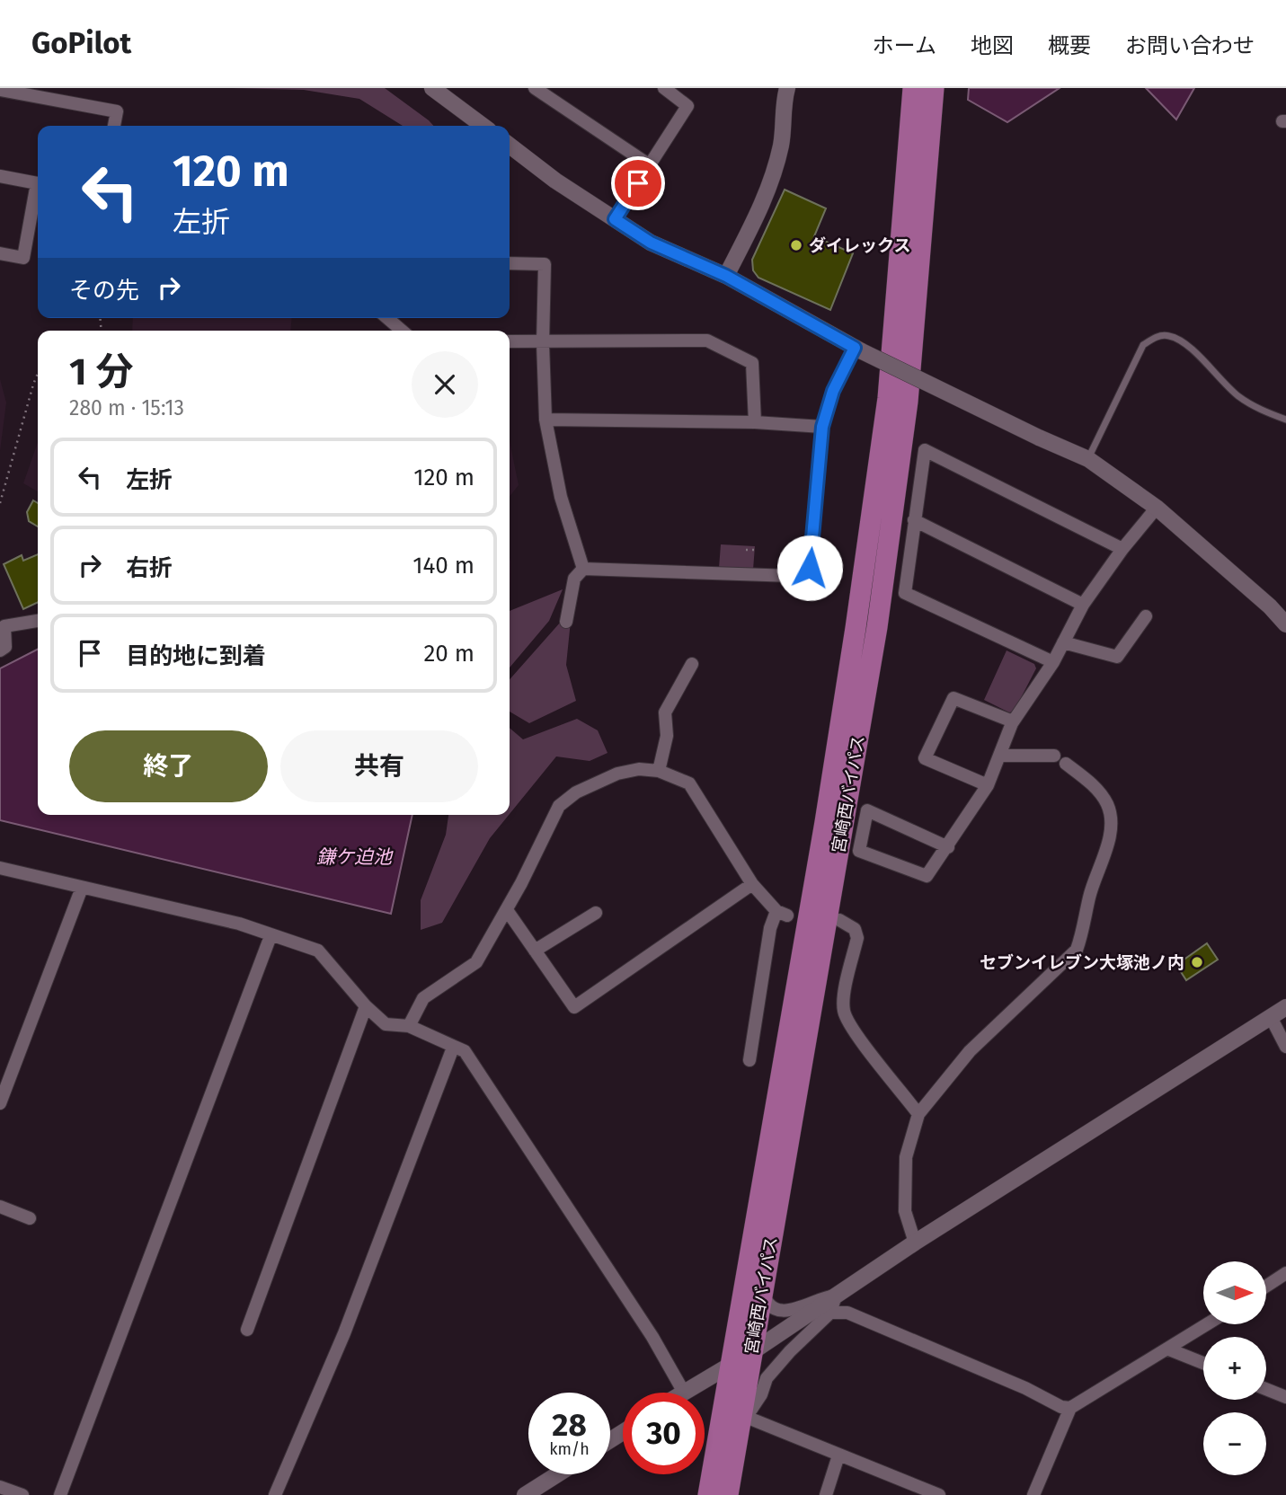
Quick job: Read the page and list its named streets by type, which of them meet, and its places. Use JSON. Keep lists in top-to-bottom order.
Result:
{
  "streets": {
    "highway": ["宮崎西バイパス"]
  },
  "water": ["鎌ケ迫池"],
  "places": ["ダイレックス", "セブンイレブン大塚池ノ内"],
  "north": "right",
  "page": {
    "header": "GoPilot",
    "nav": [
      "ホーム",
      "地図",
      "概要",
      "お問い合わせ"
    ],
    "turn": ["120 m", "左折"],
    "then": "その先",
    "heading": ["1 分", "280 m · 15:13"],
    "list": [
      {
        "name": "左折",
        "value": "120 m"
      },
      {
        "name": "右折",
        "value": "140 m"
      },
      {
        "name": "目的地に到着",
        "value": "20 m"
      }
    ],
    "buttons": ["終了", "共有"],
    "map_buttons": ["+", "−"],
    "speed": "28 km/h",
    "limit": "30"
  }
}
